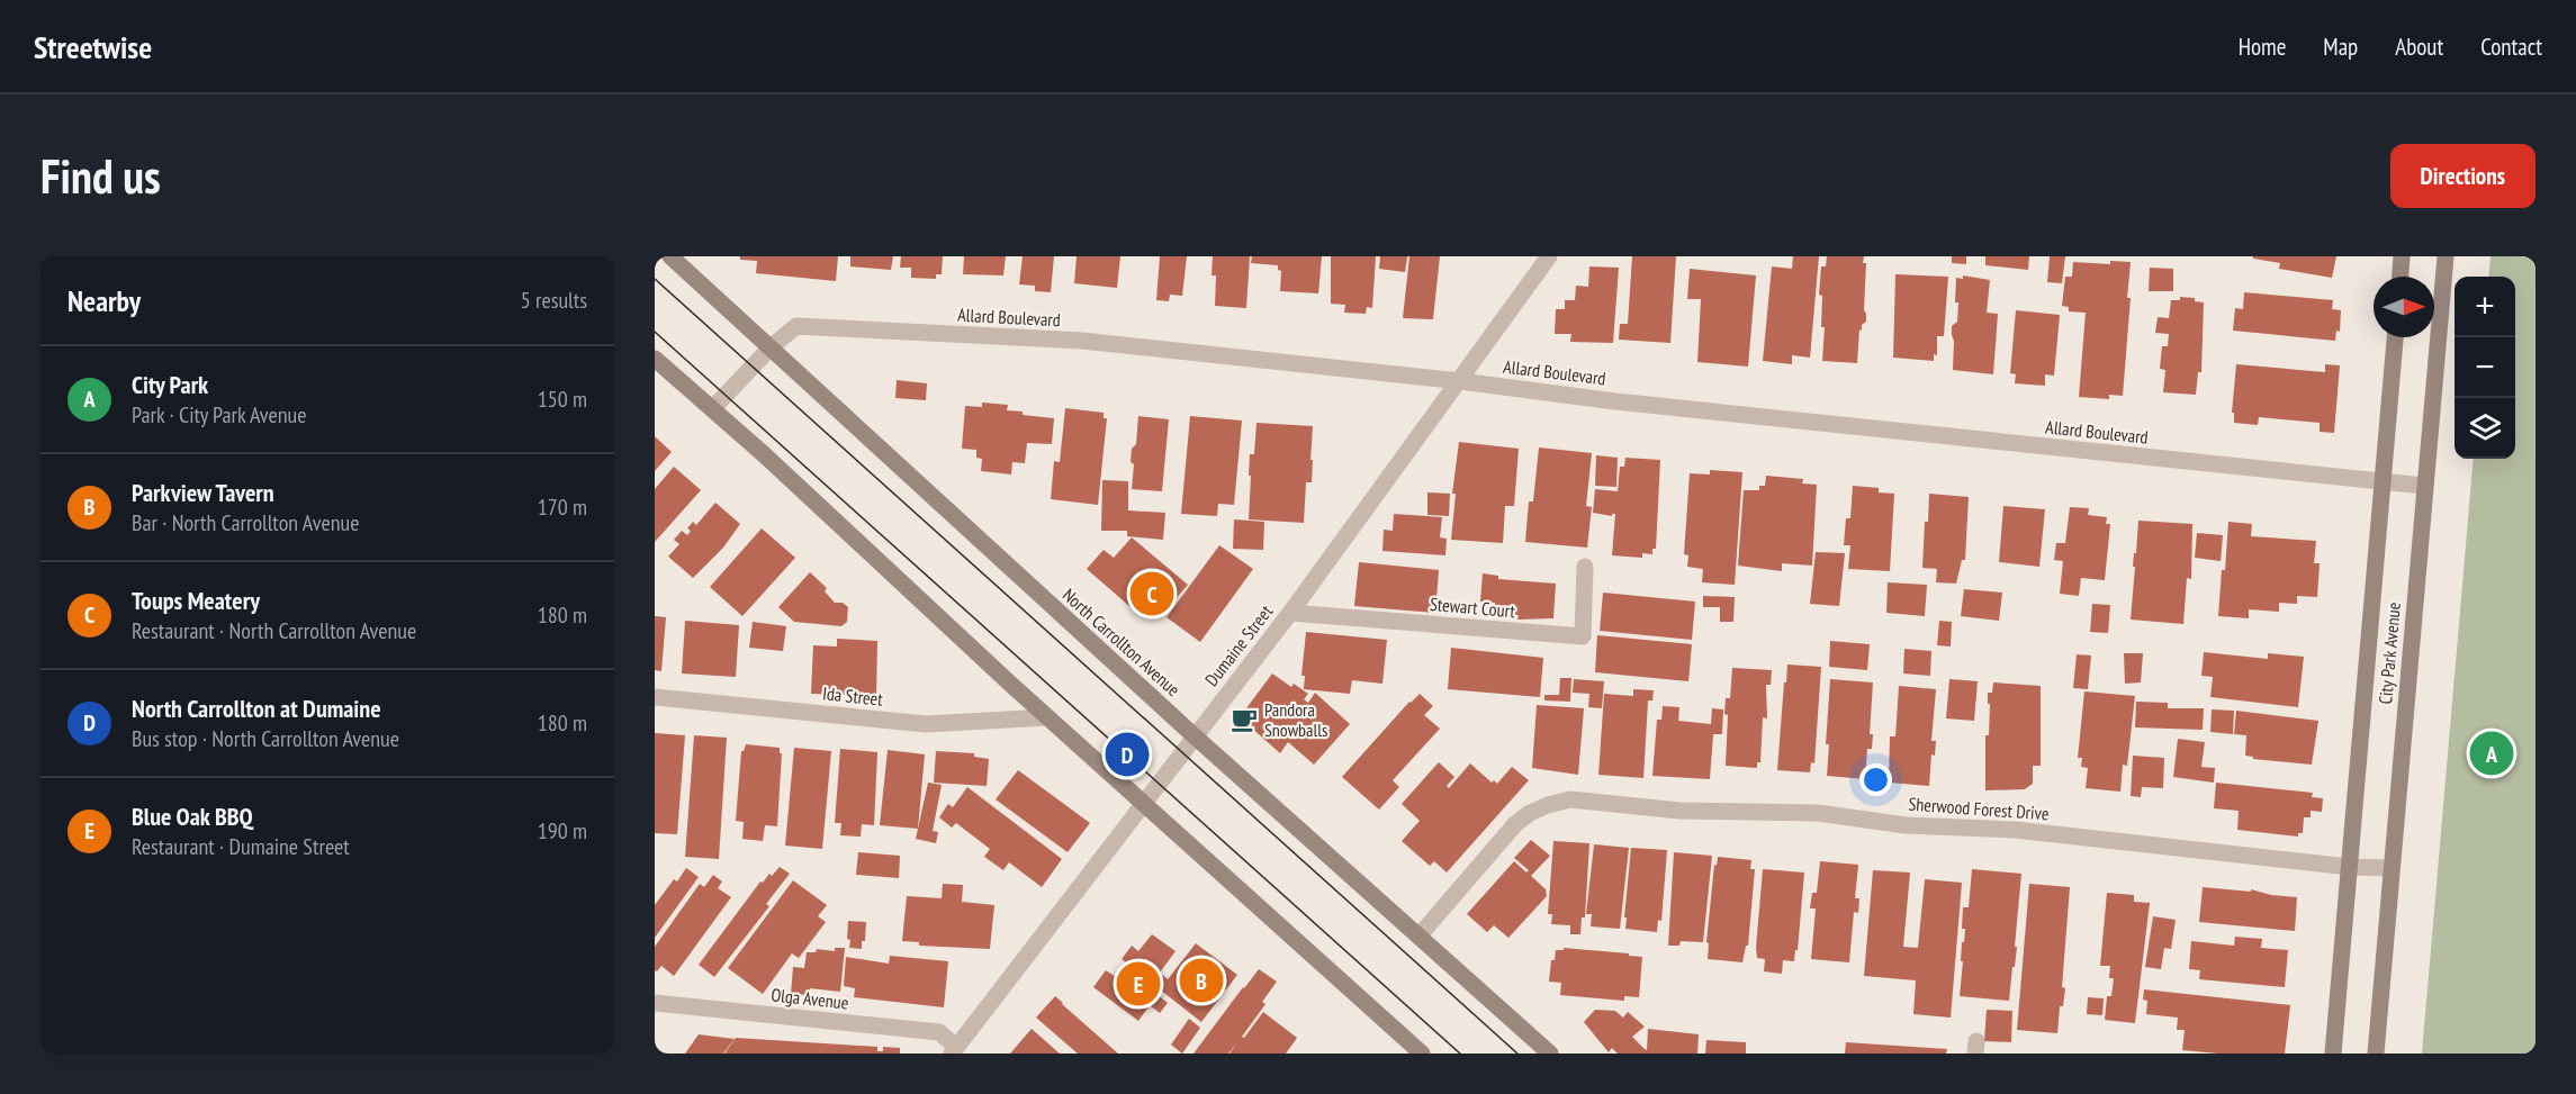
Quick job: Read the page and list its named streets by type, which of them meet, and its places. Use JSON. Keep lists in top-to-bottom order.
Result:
{
  "streets": {
    "main road": ["North Carrollton Avenue", "City Park Avenue"],
    "street": [
      "Allard Boulevard",
      "Stewart Court",
      "Dumaine Street",
      "Ida Street",
      "Sherwood Forest Drive",
      "Olga Avenue"
    ]
  },
  "crossings": [
    ["Allard Boulevard", "North Carrollton Avenue"],
    ["Allard Boulevard", "Dumaine Street"],
    ["Allard Boulevard", "City Park Avenue"],
    ["Stewart Court", "Dumaine Street"],
    ["North Carrollton Avenue", "Dumaine Street"],
    ["North Carrollton Avenue", "Sherwood Forest Drive"],
    ["Dumaine Street", "Olga Avenue"],
    ["City Park Avenue", "Sherwood Forest Drive"]
  ],
  "places": {
    "cafe": ["Pandora Snowballs"]
  },
  "north": "right",
  "page": {
    "header": "Streetwise",
    "nav": [
      "Home",
      "Map",
      "About",
      "Contact"
    ],
    "buttons": "Directions",
    "title": "Find us",
    "heading": ["Nearby", "5 results"],
    "map_buttons": ["+", "−"],
    "list": [
      {
        "mark": "A",
        "name": "City Park",
        "note": "Park · City Park Avenue",
        "value": "150 m"
      },
      {
        "mark": "B",
        "name": "Parkview Tavern",
        "note": "Bar · North Carrollton Avenue",
        "value": "170 m"
      },
      {
        "mark": "C",
        "name": "Toups Meatery",
        "note": "Restaurant · North Carrollton Avenue",
        "value": "180 m"
      },
      {
        "mark": "D",
        "name": "North Carrollton at Dumaine",
        "note": "Bus stop · North Carrollton Avenue",
        "value": "180 m"
      },
      {
        "mark": "E",
        "name": "Blue Oak BBQ",
        "note": "Restaurant · Dumaine Street",
        "value": "190 m"
      }
    ],
    "pins": [
      "C",
      "A",
      "D",
      "B",
      "E"
    ]
  }
}
